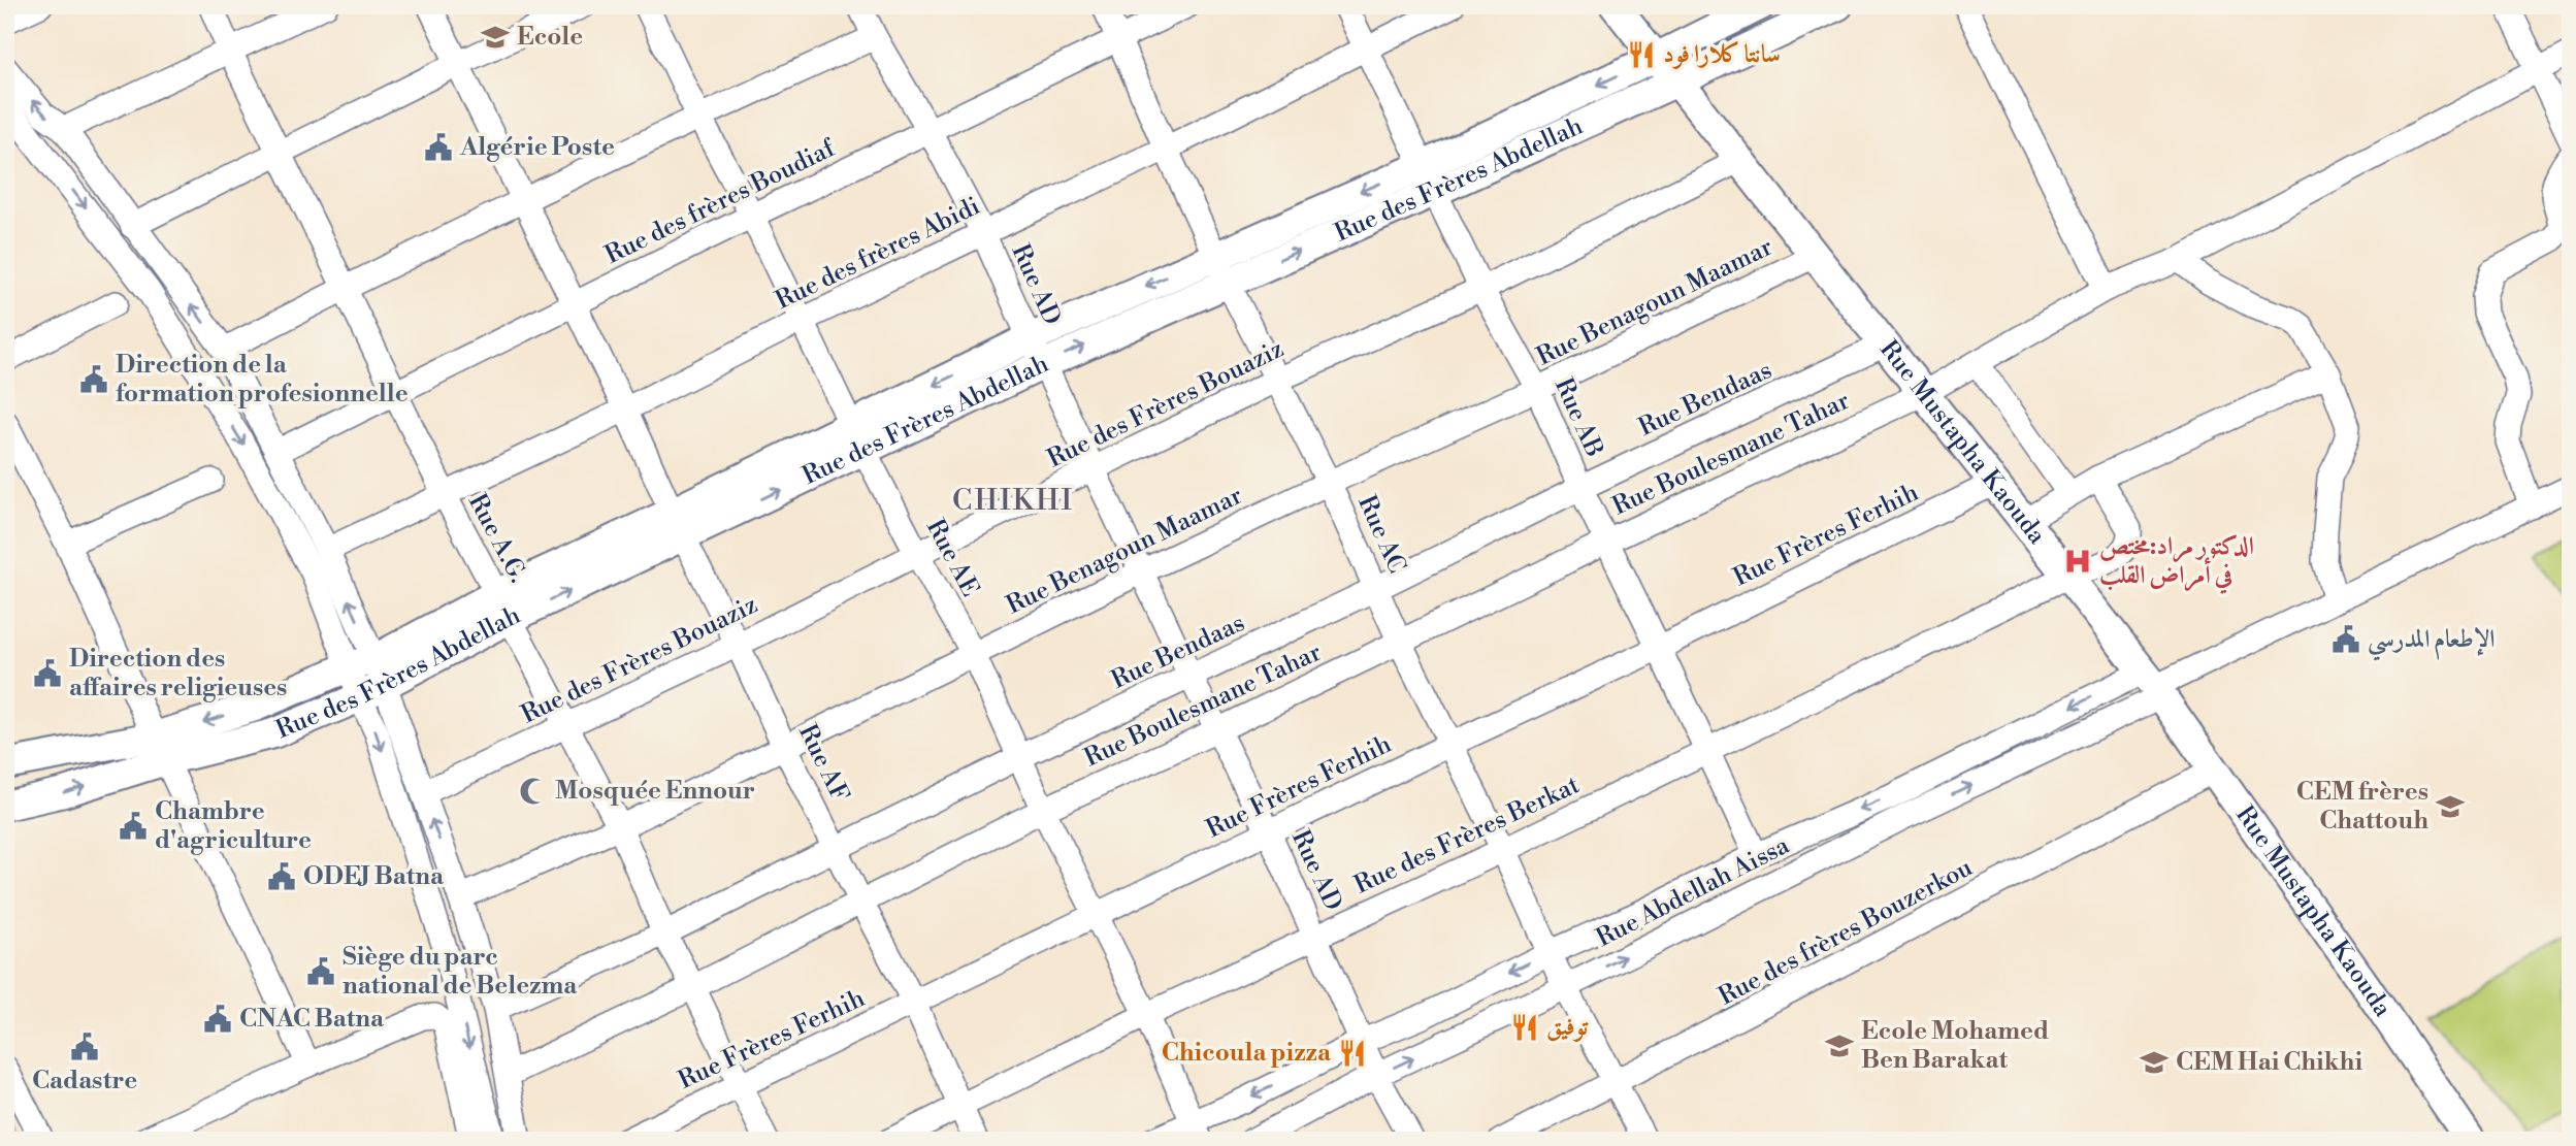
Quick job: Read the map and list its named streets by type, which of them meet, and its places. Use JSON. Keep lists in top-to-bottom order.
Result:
{
  "streets": {
    "main road": ["Rue des Frères Abdellah", "Rue Mustapha Kaouda"],
    "street": [
      "Rue des frères Boudiaf",
      "Rue des frères Abidi",
      "Rue AD",
      "Rue Benagoun Maamar",
      "Rue Bendaas",
      "Rue des Frères Bouaziz",
      "Rue AB",
      "Rue Boulesmane Tahar",
      "Rue AC",
      "Rue Frères Ferhih",
      "Rue A.G.",
      "Rue AE",
      "Rue AF",
      "Rue des Frères Berkat",
      "Rue Abdellah Aissa",
      "Rue des frères Bouzerkou"
    ]
  },
  "crossings": [
    ["Rue des Frères Abdellah", "Rue AD"],
    ["Rue des Frères Abdellah", "Rue AB"],
    ["Rue des Frères Abdellah", "Rue Mustapha Kaouda"],
    ["Rue des Frères Abdellah", "Rue AC"],
    ["Rue des Frères Abdellah", "Rue A.G."],
    ["Rue des Frères Abdellah", "Rue AE"],
    ["Rue des Frères Abdellah", "Rue AF"],
    ["Rue des frères Boudiaf", "Rue AD"],
    ["Rue des frères Boudiaf", "Rue AC"],
    ["Rue des frères Boudiaf", "Rue A.G."],
    ["Rue des frères Boudiaf", "Rue AE"],
    ["Rue des frères Boudiaf", "Rue AF"],
    ["Rue des frères Abidi", "Rue AD"],
    ["Rue des frères Abidi", "Rue AB"],
    ["Rue des frères Abidi", "Rue AC"],
    ["Rue des frères Abidi", "Rue A.G."],
    ["Rue des frères Abidi", "Rue AE"],
    ["Rue des frères Abidi", "Rue AF"],
    ["Rue AD", "Rue Benagoun Maamar"],
    ["Rue AD", "Rue Bendaas"],
    ["Rue AD", "Rue des Frères Bouaziz"],
    ["Rue AD", "Rue Boulesmane Tahar"],
    ["Rue AD", "Rue Frères Ferhih"],
    ["Rue AD", "Rue des Frères Berkat"],
    ["Rue AD", "Rue Abdellah Aissa"],
    ["Rue Benagoun Maamar", "Rue AB"],
    ["Rue Benagoun Maamar", "Rue Mustapha Kaouda"],
    ["Rue Benagoun Maamar", "Rue AC"],
    ["Rue Benagoun Maamar", "Rue A.G."],
    ["Rue Benagoun Maamar", "Rue AE"],
    ["Rue Benagoun Maamar", "Rue AF"],
    ["Rue Bendaas", "Rue AB"],
    ["Rue Bendaas", "Rue Mustapha Kaouda"],
    ["Rue Bendaas", "Rue AC"],
    ["Rue Bendaas", "Rue A.G."],
    ["Rue Bendaas", "Rue AE"],
    ["Rue Bendaas", "Rue AF"],
    ["Rue des Frères Bouaziz", "Rue AB"],
    ["Rue des Frères Bouaziz", "Rue Mustapha Kaouda"],
    ["Rue des Frères Bouaziz", "Rue AC"],
    ["Rue des Frères Bouaziz", "Rue A.G."],
    ["Rue des Frères Bouaziz", "Rue AE"],
    ["Rue des Frères Bouaziz", "Rue AF"],
    ["Rue AB", "Rue Boulesmane Tahar"],
    ["Rue AB", "Rue Frères Ferhih"],
    ["Rue AB", "Rue des Frères Berkat"],
    ["Rue Mustapha Kaouda", "Rue Boulesmane Tahar"],
    ["Rue Mustapha Kaouda", "Rue Frères Ferhih"],
    ["Rue Mustapha Kaouda", "Rue des Frères Berkat"],
    ["Rue Mustapha Kaouda", "Rue Abdellah Aissa"],
    ["Rue Mustapha Kaouda", "Rue des frères Bouzerkou"],
    ["Rue Boulesmane Tahar", "Rue AC"],
    ["Rue Boulesmane Tahar", "Rue A.G."],
    ["Rue Boulesmane Tahar", "Rue AE"],
    ["Rue Boulesmane Tahar", "Rue AF"],
    ["Rue AC", "Rue Frères Ferhih"],
    ["Rue AC", "Rue des Frères Berkat"],
    ["Rue AC", "Rue Abdellah Aissa"],
    ["Rue AC", "Rue des frères Bouzerkou"],
    ["Rue Frères Ferhih", "Rue A.G."],
    ["Rue Frères Ferhih", "Rue AE"],
    ["Rue Frères Ferhih", "Rue AF"],
    ["Rue AE", "Rue des Frères Berkat"],
    ["Rue AF", "Rue des Frères Berkat"]
  ],
  "districts": ["CHIKHI"],
  "places": {
    "school or university": [
      "Ecole",
      "CEM frères Chattouh",
      "Ecole Mohamed Ben Barakat",
      "CEM Hai Chikhi"
    ],
    "restaurant": ["سانتا كلارا فود", "توفيق", "Chicoula pizza"],
    "public building": [
      "Algérie Poste",
      "Direction de la formation profesionnelle",
      "الإطعام المدرسي",
      "Direction des affaires religieuses",
      "Chambre d'agriculture",
      "ODEJ Batna",
      "Siège du parc national de Belezma",
      "CNAC Batna",
      "Cadastre"
    ],
    "hospital": ["الدكتور مراد:مختص في أمراض القلب"],
    "mosque": ["Mosquée Ennour"]
  }
}
